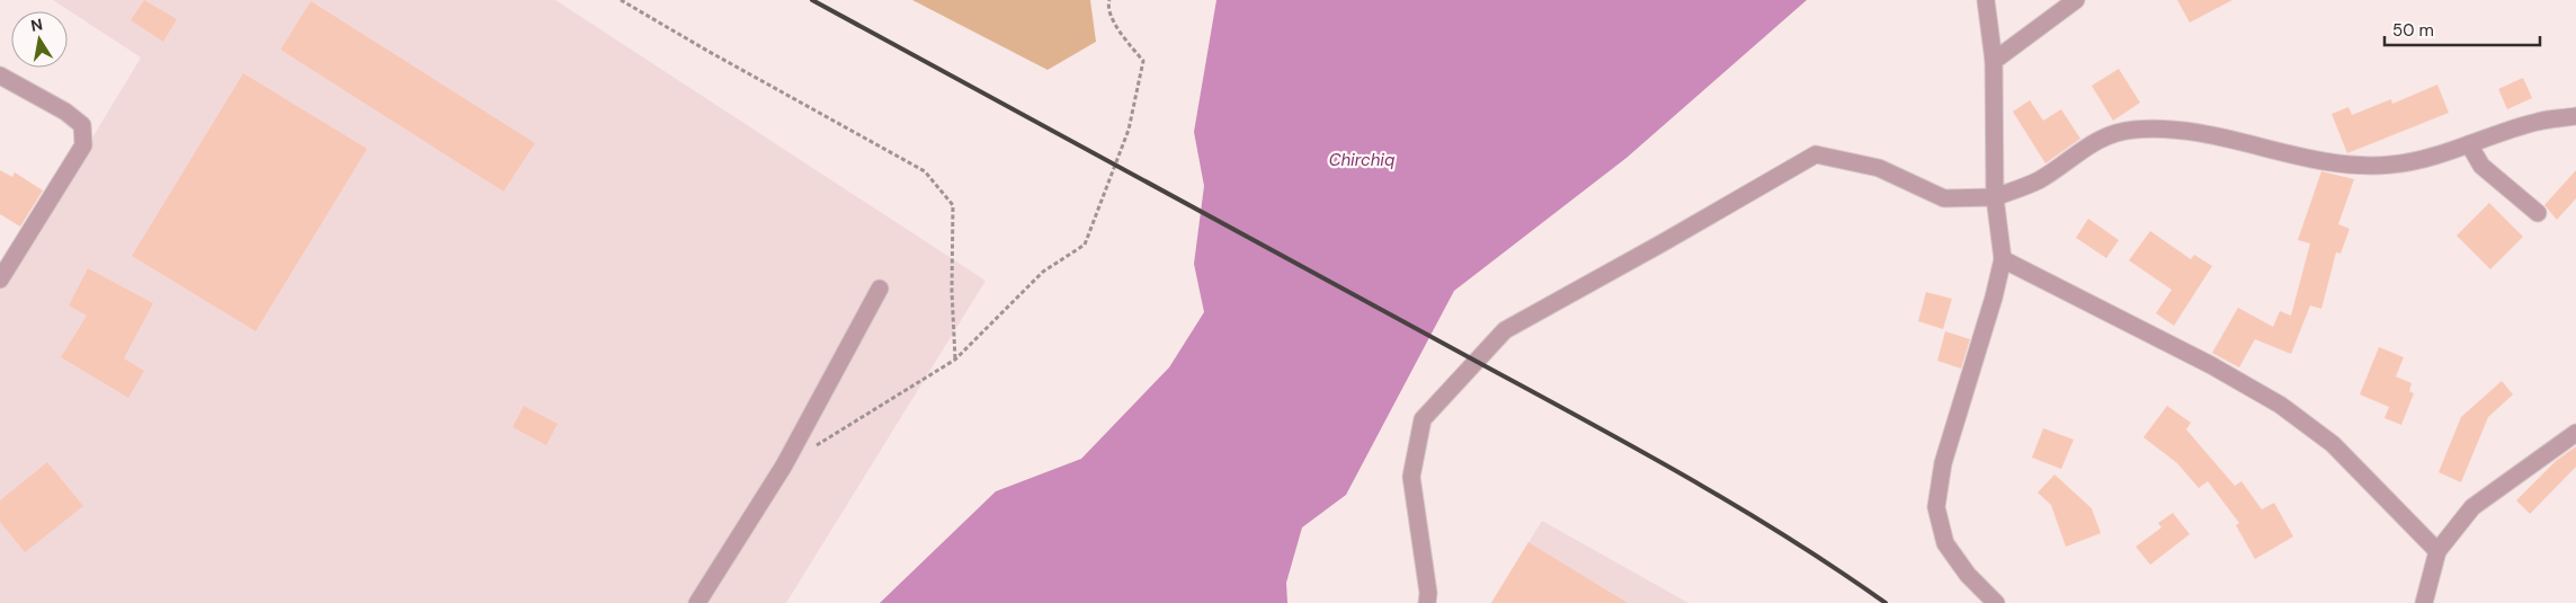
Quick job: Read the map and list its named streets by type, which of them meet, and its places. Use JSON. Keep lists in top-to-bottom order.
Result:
{
  "water": ["Chirchiq"],
  "scale_bar": "50 m",
  "north": "top"
}
